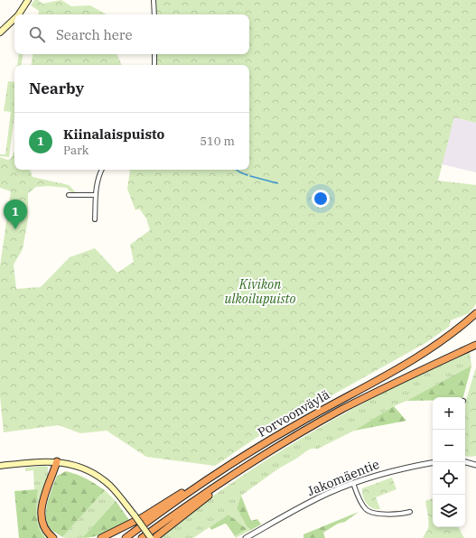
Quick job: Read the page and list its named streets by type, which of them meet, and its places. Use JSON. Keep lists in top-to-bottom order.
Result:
{
  "streets": {
    "highway": ["Porvoonväylä"],
    "street": ["Jakomäentie"]
  },
  "parks": ["Kivikon ulkoilupuisto"],
  "page": {
    "search": "Search here",
    "heading": "Nearby",
    "list": [
      {
        "mark": "1",
        "name": "Kiinalaispuisto",
        "note": "Park",
        "value": "510 m"
      }
    ],
    "pins": "1",
    "map_buttons": ["+", "−"]
  }
}
